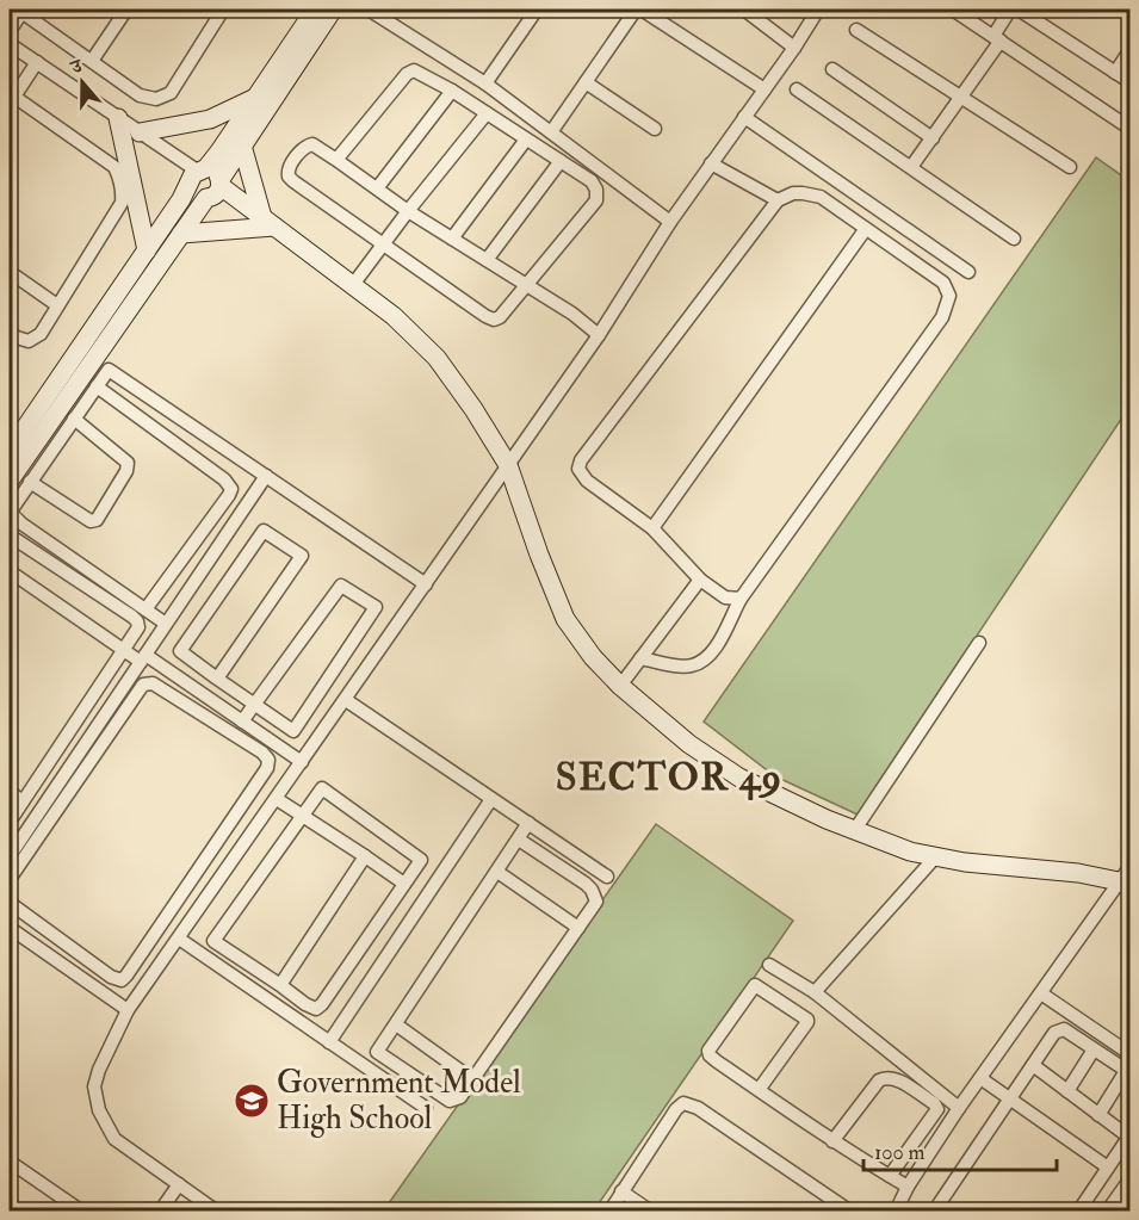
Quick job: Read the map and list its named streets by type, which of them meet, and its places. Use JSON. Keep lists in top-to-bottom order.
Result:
{
  "districts": ["SECTOR 49"],
  "places": {
    "school or university": ["Government Model High School"]
  },
  "scale_bar": "100 m",
  "north": "top"
}
